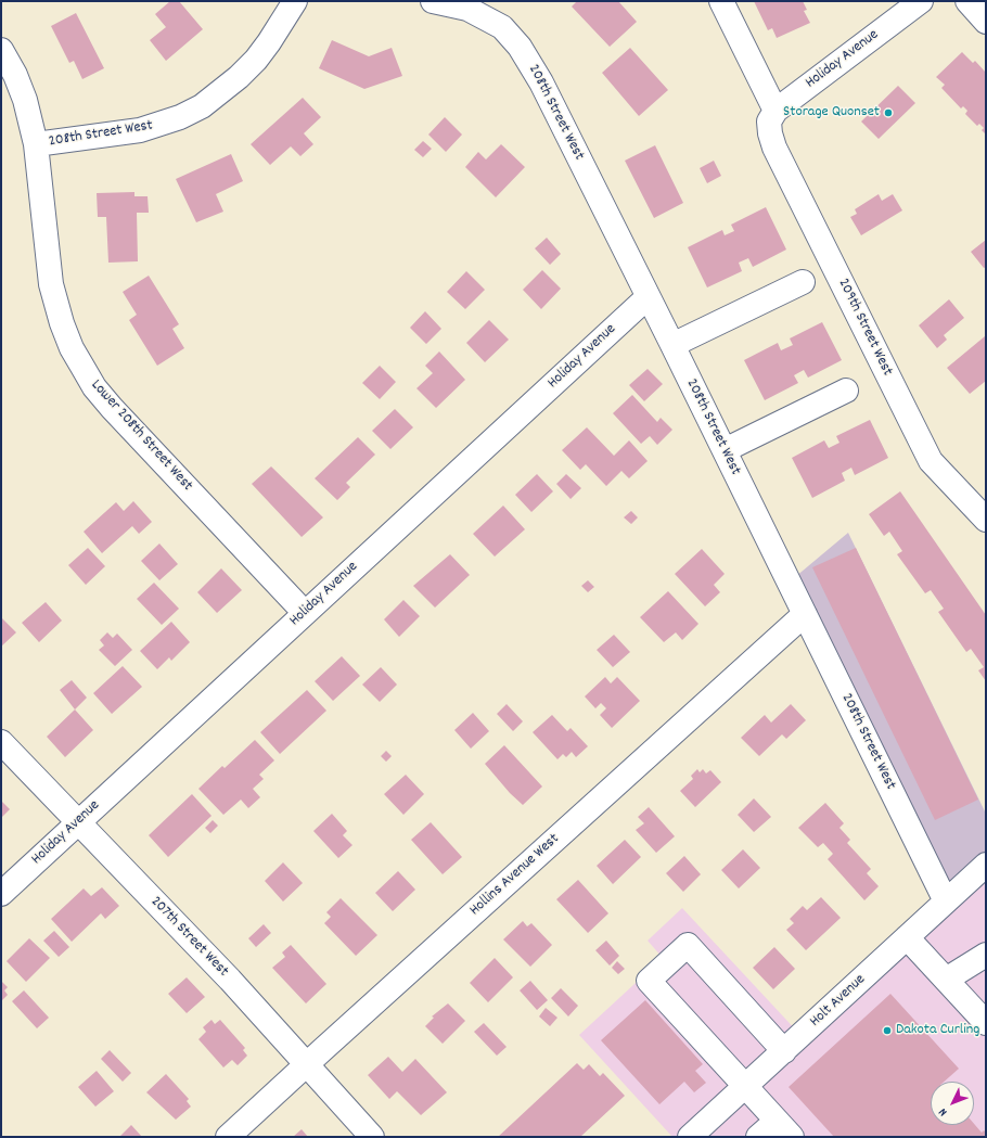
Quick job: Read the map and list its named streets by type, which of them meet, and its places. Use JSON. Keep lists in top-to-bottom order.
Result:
{
  "streets": {
    "street": [
      "Holiday Avenue",
      "208th Street West",
      "209th Street West",
      "Lower 208th Street West",
      "Hollins Avenue West",
      "207th Street West",
      "Holt Avenue"
    ]
  },
  "crossings": [
    ["Holiday Avenue", "208th Street West"],
    ["Holiday Avenue", "209th Street West"],
    ["Holiday Avenue", "Lower 208th Street West"],
    ["Holiday Avenue", "207th Street West"],
    ["208th Street West", "Lower 208th Street West"],
    ["208th Street West", "Hollins Avenue West"],
    ["208th Street West", "Holt Avenue"],
    ["Hollins Avenue West", "207th Street West"]
  ],
  "places": ["Storage Quonset", "Dakota Curling"],
  "north": "bottom left"
}
